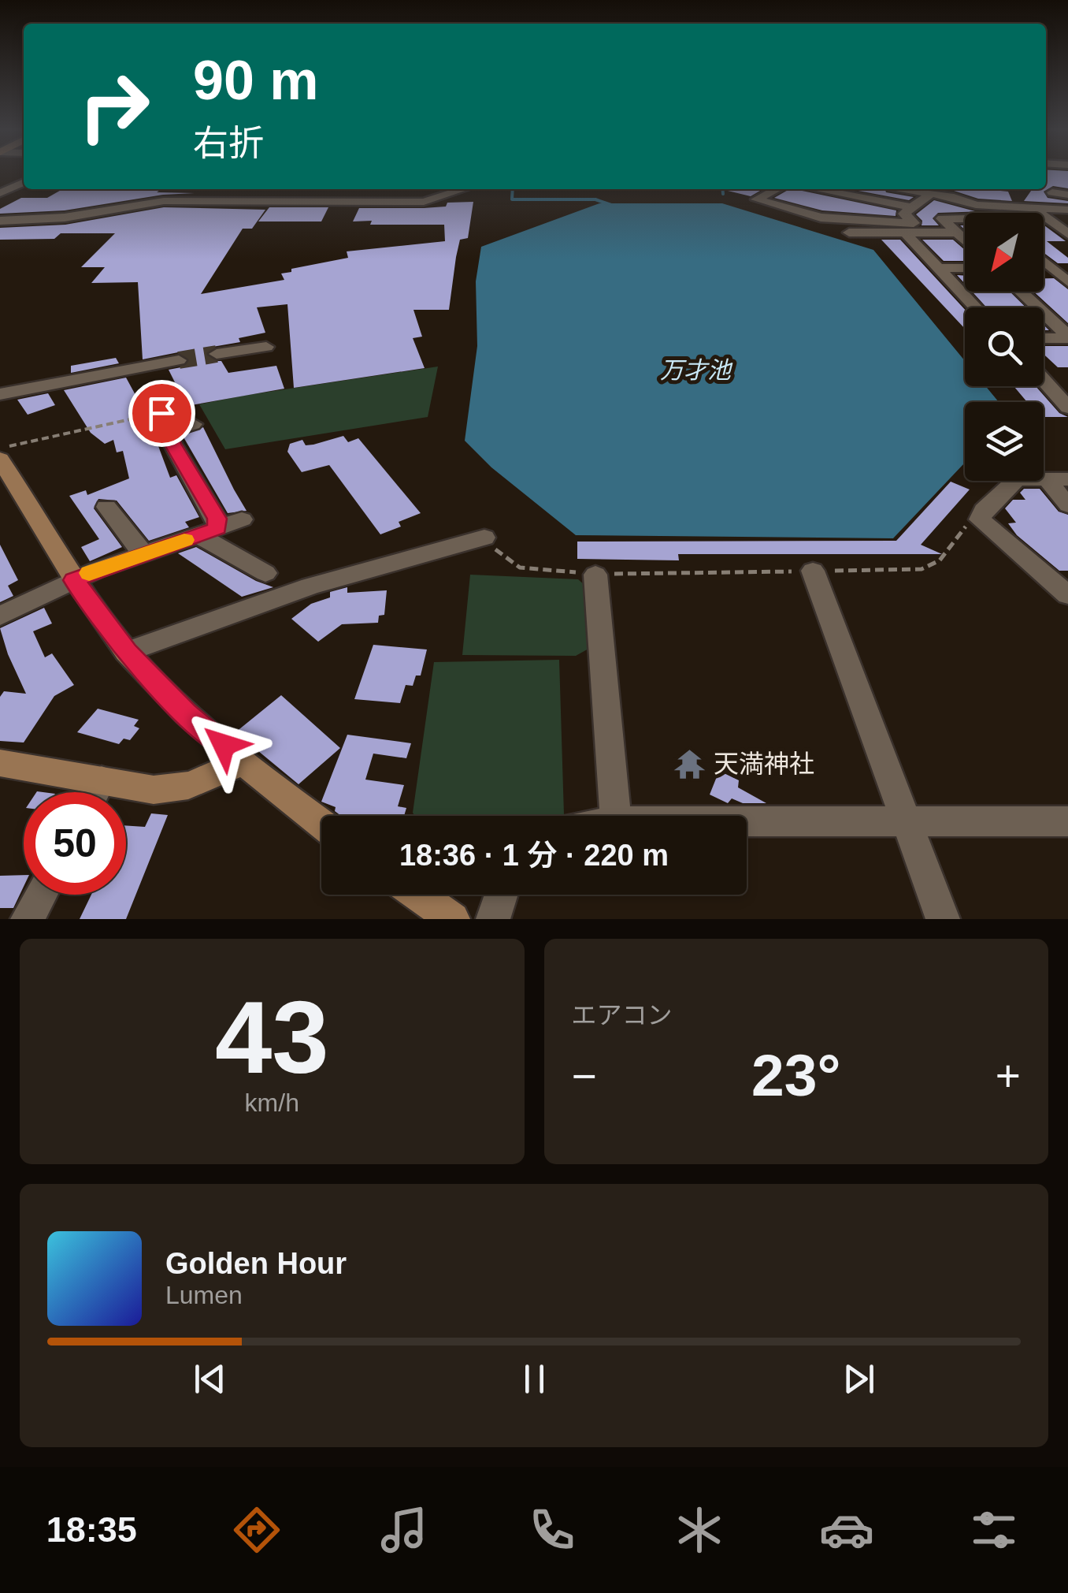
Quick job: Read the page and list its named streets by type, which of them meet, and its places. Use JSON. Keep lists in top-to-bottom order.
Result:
{
  "water": ["万才池"],
  "places": {
    "temple": ["天満神社"]
  },
  "north": "bottom left",
  "page": {
    "turn": ["90 m", "右折"],
    "limit": "50",
    "trip": "18:36 · 1 分 · 220 m",
    "tile": [
      ["43", "km/h"],
      "エアコン"
    ],
    "heat": ["−", "23°", "+"],
    "song": ["Golden Hour", "Lumen"],
    "tabs": "18:35"
  }
}
